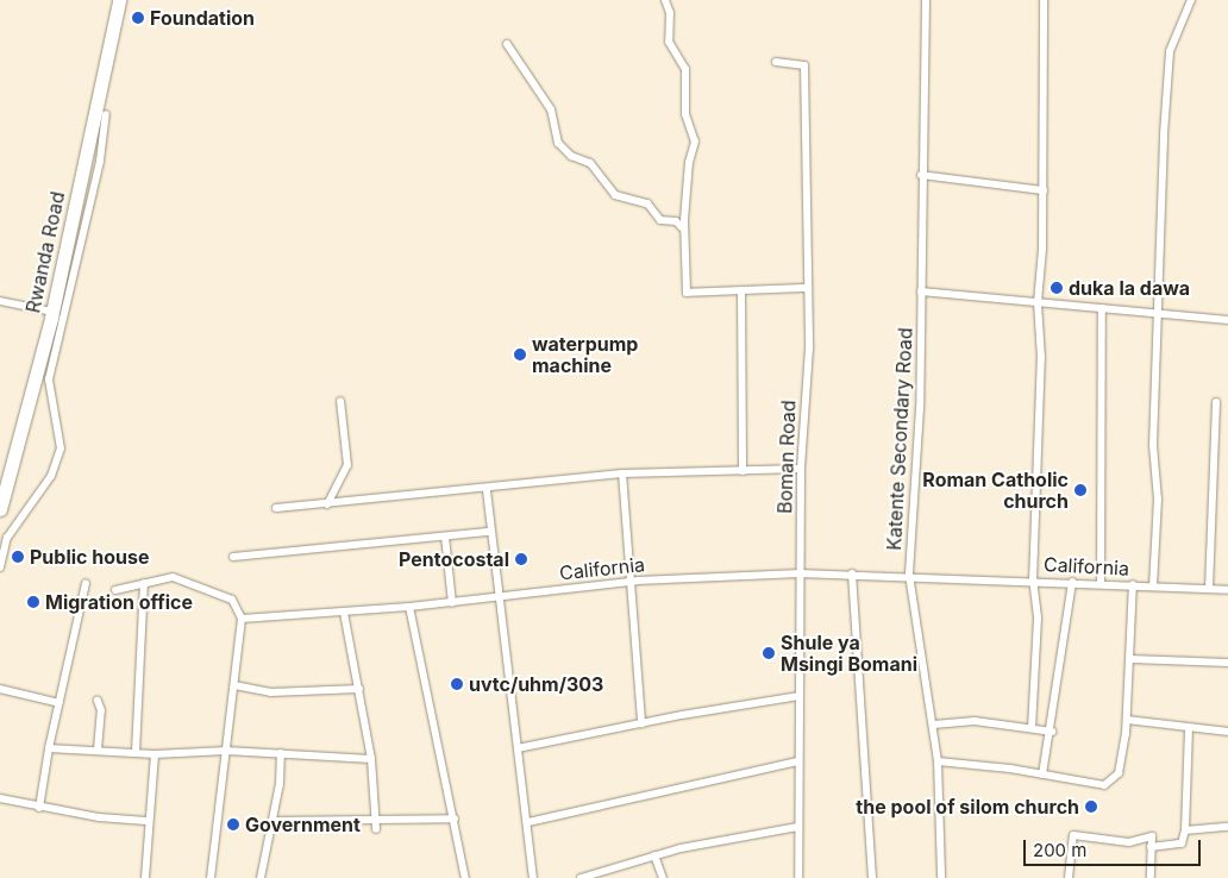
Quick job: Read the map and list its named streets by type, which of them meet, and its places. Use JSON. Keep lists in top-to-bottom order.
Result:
{
  "streets": {
    "highway": ["Rwanda Road"],
    "street": ["Katente Secondary Road", "Boman Road", "California"]
  },
  "crossings": [
    ["Katente Secondary Road", "California"],
    ["Boman Road", "California"]
  ],
  "places": [
    "Foundation",
    "duka la dawa",
    "waterpump machine",
    "Roman Catholic church",
    "Public house",
    "Pentocostal",
    "Migration office",
    "Shule ya Msingi Bomani",
    "uvtc/uhm/303",
    "the pool of silom church",
    "Government"
  ],
  "scale_bar": "200 m"
}
